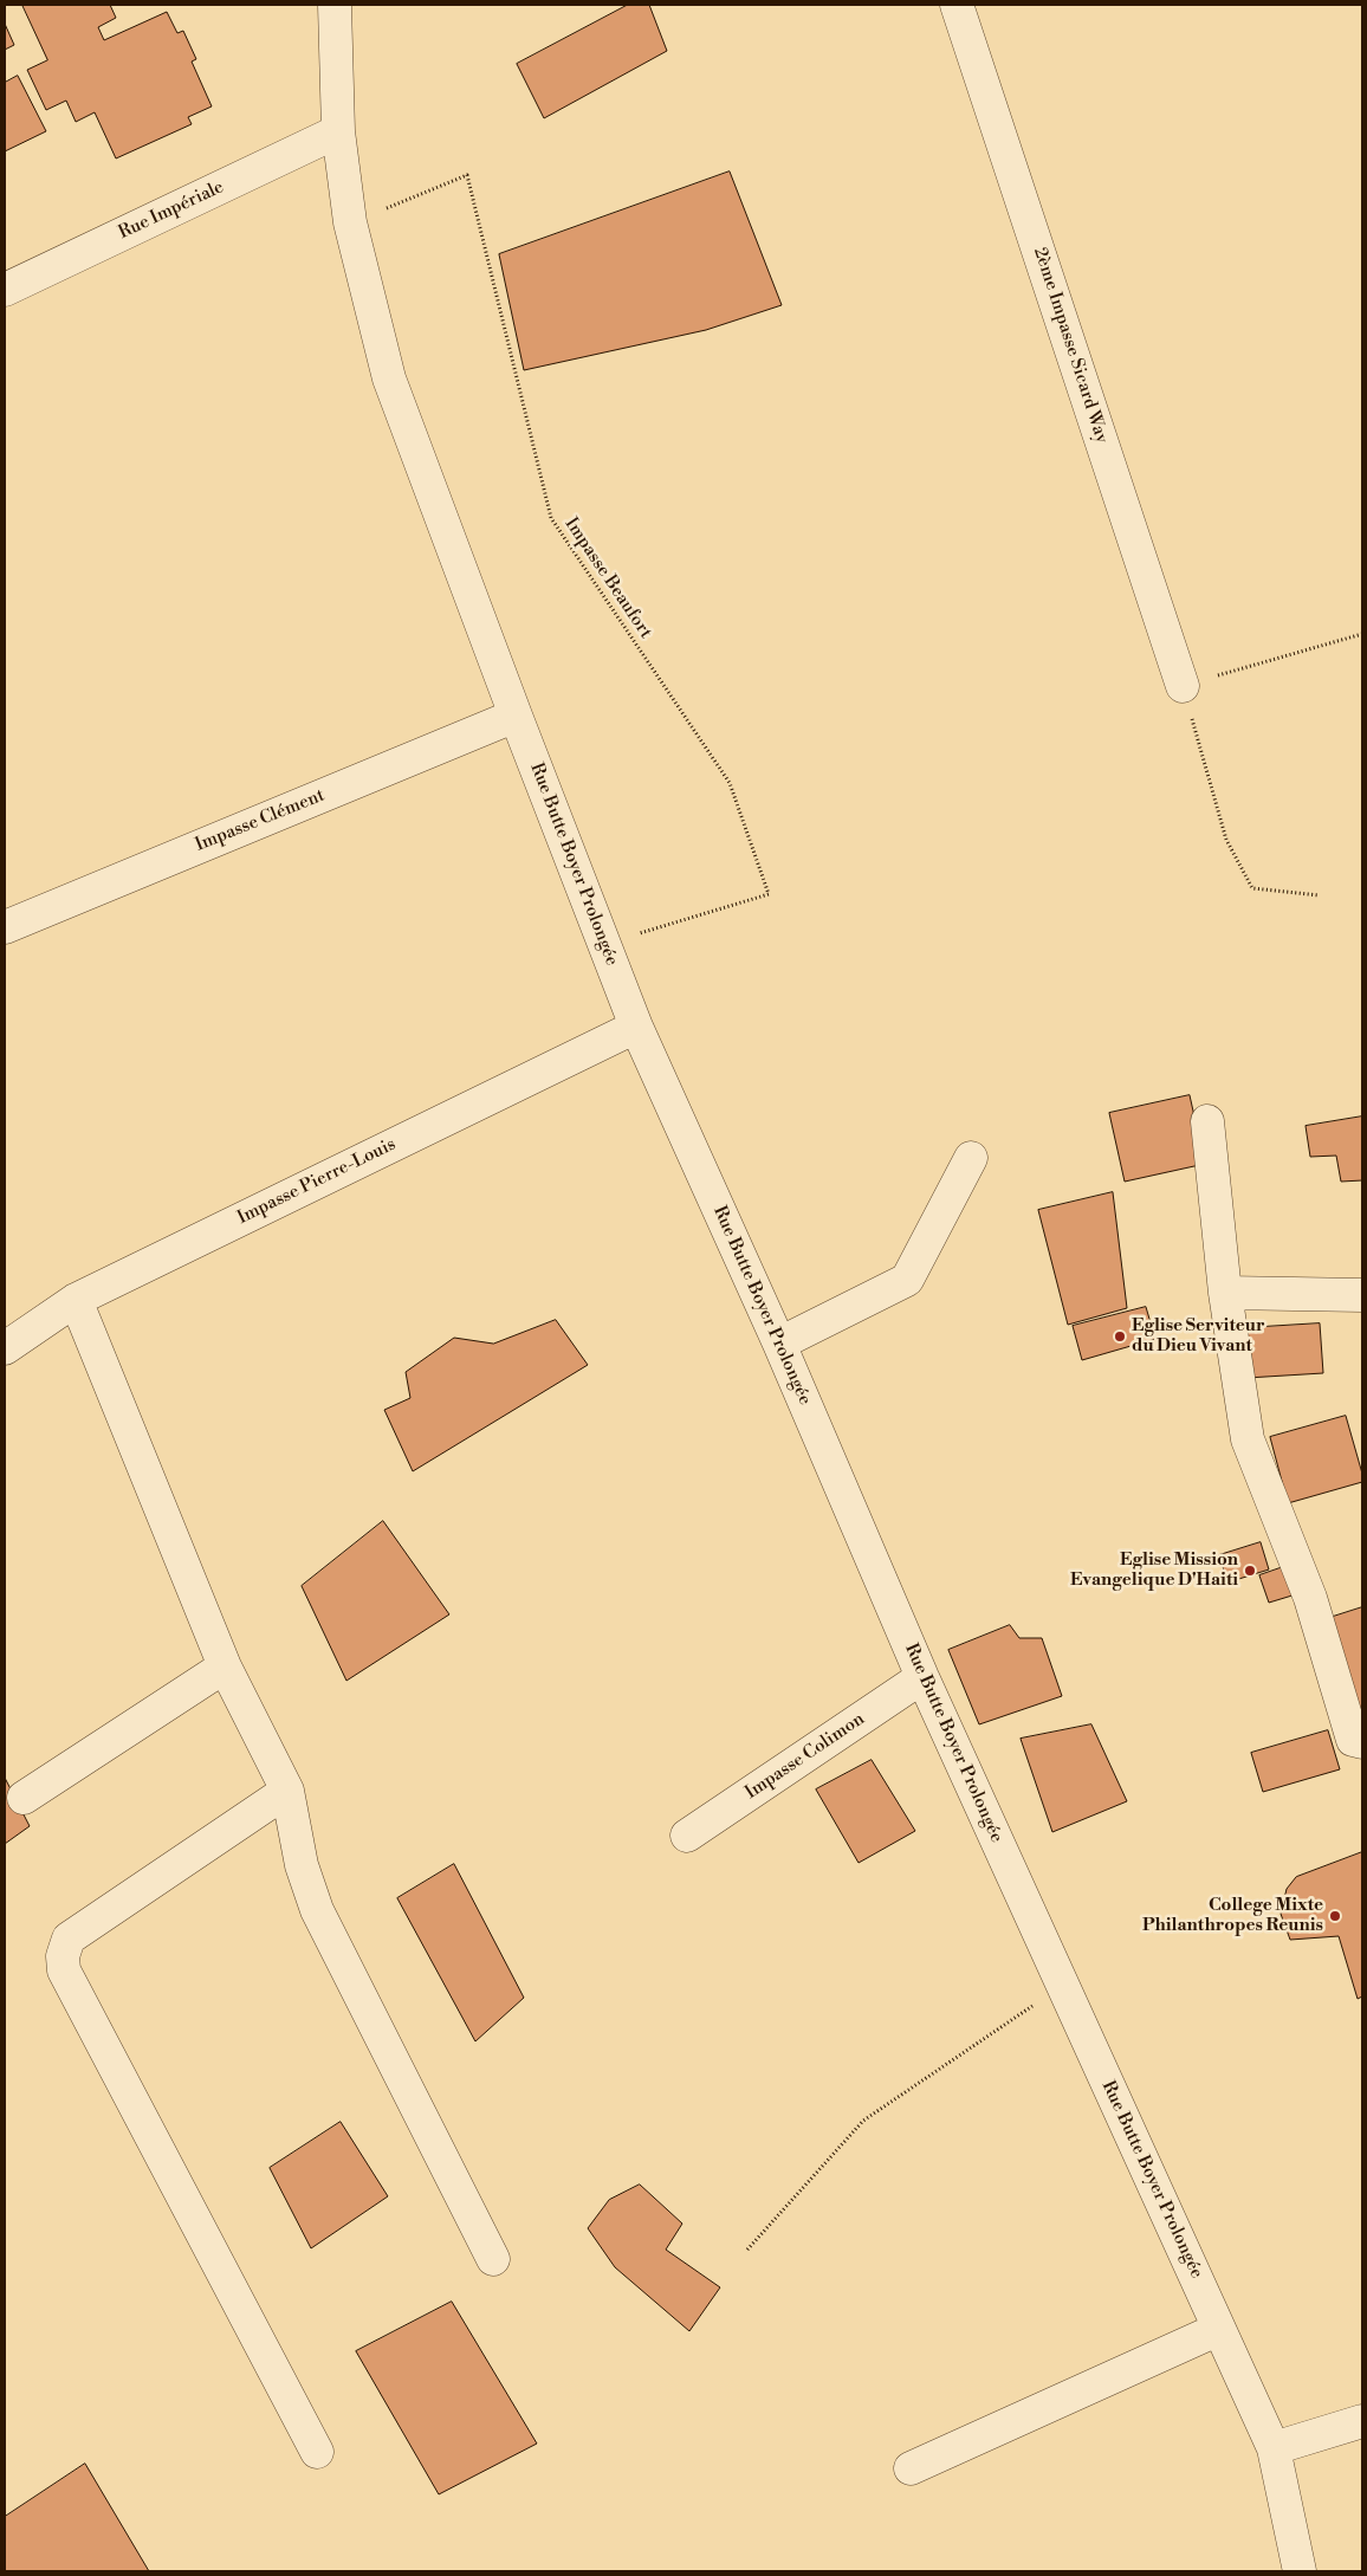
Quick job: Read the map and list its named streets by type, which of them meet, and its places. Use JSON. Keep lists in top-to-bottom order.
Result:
{
  "streets": {
    "street": [
      "Rue Impériale",
      "2ème Impasse Sicard Way",
      "Impasse Clément",
      "Rue Butte Boyer Prolongée",
      "Impasse Pierre-Louis",
      "Impasse Colimon"
    ],
    "path": ["Impasse Beaufort"]
  },
  "crossings": [
    ["Rue Impériale", "Rue Butte Boyer Prolongée"],
    ["Impasse Beaufort", "Rue Butte Boyer Prolongée"],
    ["Impasse Clément", "Rue Butte Boyer Prolongée"],
    ["Rue Butte Boyer Prolongée", "Impasse Pierre-Louis"],
    ["Rue Butte Boyer Prolongée", "Impasse Colimon"]
  ],
  "places": ["Eglise Serviteur du Dieu Vivant", "Eglise Mission Evangelique D'Haiti", "College Mixte Philanthropes Reunis"]
}
